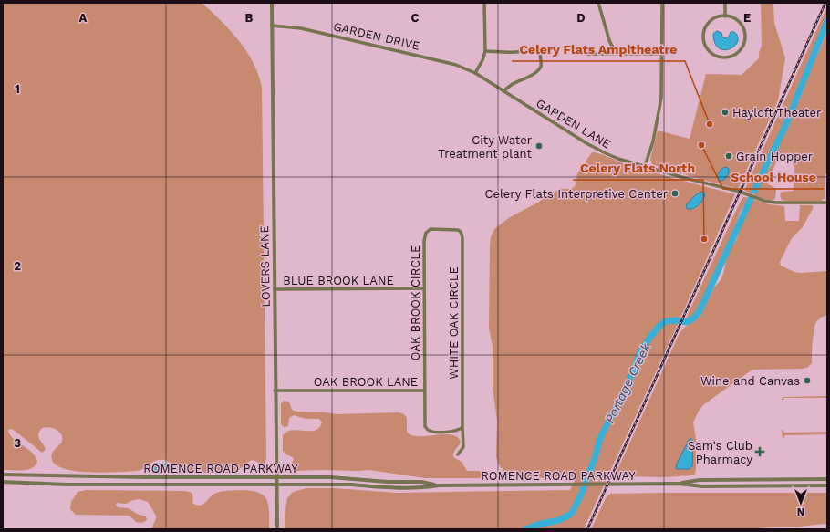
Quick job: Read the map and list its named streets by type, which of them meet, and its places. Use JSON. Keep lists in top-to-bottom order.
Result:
{
  "streets": {
    "street": [
      "GARDEN DRIVE",
      "GARDEN LANE",
      "LOVERS LANE",
      "BLUE BROOK LANE",
      "OAK BROOK CIRCLE",
      "WHITE OAK CIRCLE",
      "OAK BROOK LANE",
      "ROMENCE ROAD PARKWAY"
    ]
  },
  "crossings": [
    ["GARDEN DRIVE", "GARDEN LANE"],
    ["GARDEN DRIVE", "LOVERS LANE"],
    ["LOVERS LANE", "BLUE BROOK LANE"],
    ["LOVERS LANE", "OAK BROOK LANE"],
    ["LOVERS LANE", "ROMENCE ROAD PARKWAY"],
    ["BLUE BROOK LANE", "OAK BROOK CIRCLE"],
    ["OAK BROOK CIRCLE", "WHITE OAK CIRCLE"],
    ["OAK BROOK CIRCLE", "OAK BROOK LANE"],
    ["WHITE OAK CIRCLE", "OAK BROOK LANE"]
  ],
  "water": ["Portage Creek"],
  "places": {
    "other": [
      "Hayloft Theater",
      "Celery Flats Ampitheatre",
      "School House",
      "City Water Treatment plant",
      "Grain Hopper",
      "Celery Flats Interpretive Center",
      "Celery Flats North",
      "Wine and Canvas"
    ],
    "health": ["Sam's Club Pharmacy"]
  },
  "north": "bottom",
  "grid": {
    "columns": [
      "A",
      "B",
      "C",
      "D",
      "E"
    ],
    "rows": ["1", "2", "3"]
  }
}
